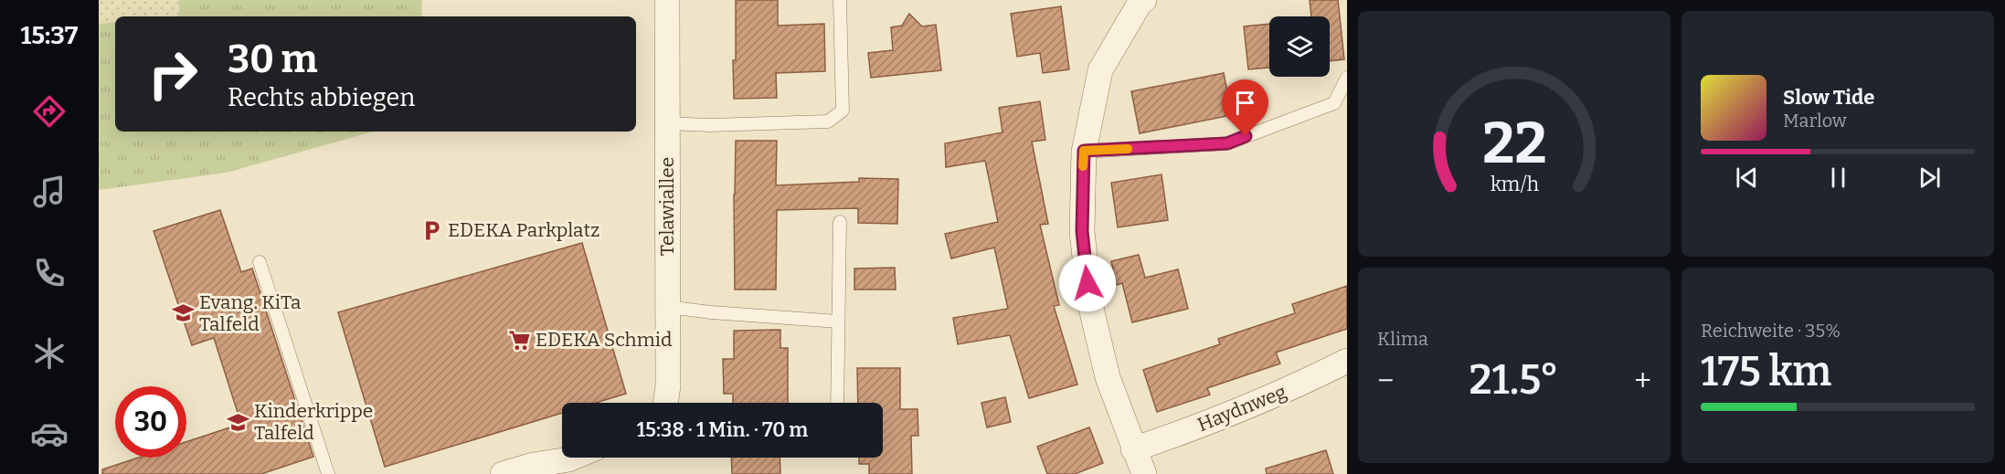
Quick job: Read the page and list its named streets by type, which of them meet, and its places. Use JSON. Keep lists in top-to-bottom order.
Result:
{
  "streets": {
    "street": ["Telawiallee", "Haydnweg"]
  },
  "places": {
    "parking": ["EDEKA Parkplatz"],
    "school or university": ["Evang. KiTa Talfeld", "Kinderkrippe Talfeld"],
    "supermarket": ["EDEKA Schmid"]
  },
  "page": {
    "tabs": "15:37",
    "turn": ["30 m", "Rechts abbiegen"],
    "song": ["Slow Tide", "Marlow"],
    "tile": [
      "Klima",
      ["Reichweite · 35%", "175 km"]
    ],
    "heat": ["−", "21.5°", "+"],
    "limit": "30",
    "trip": "15:38 · 1 Min. · 70 m",
    "gauge": ["22", "km/h"]
  }
}
